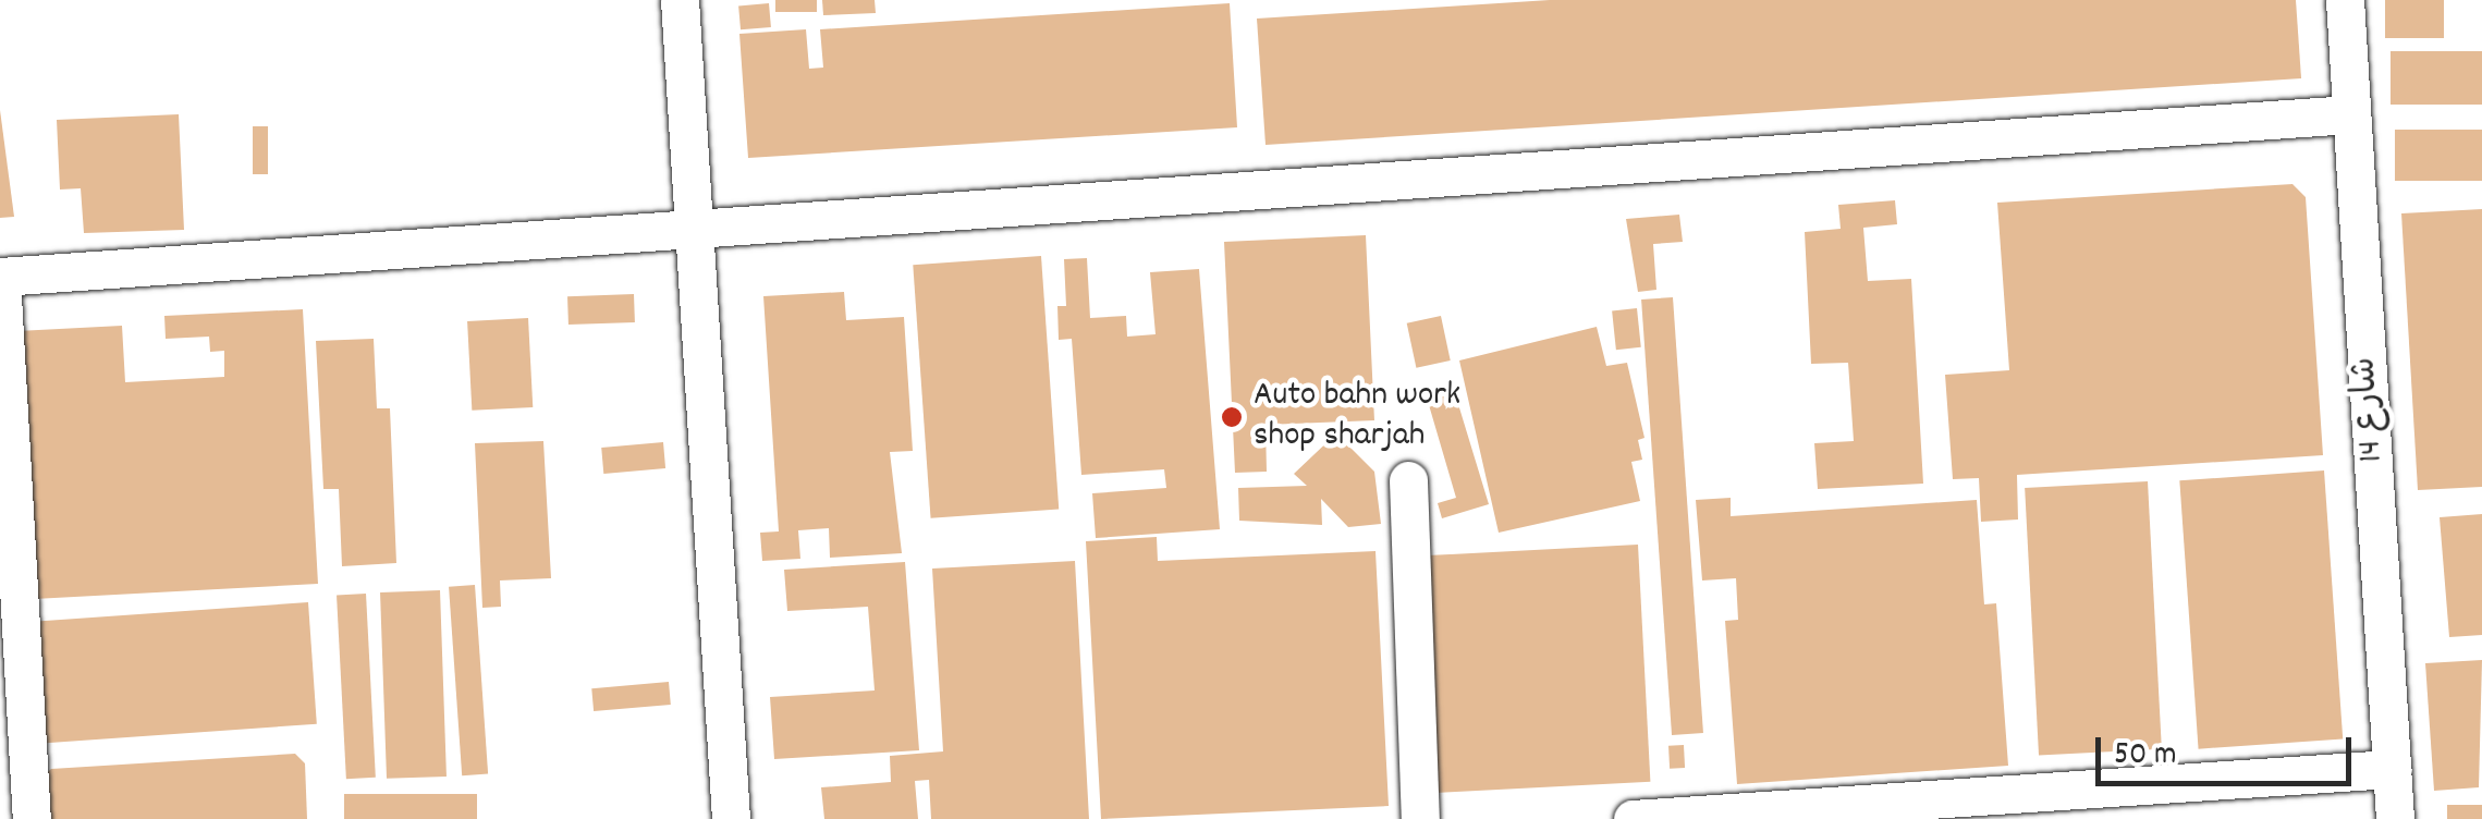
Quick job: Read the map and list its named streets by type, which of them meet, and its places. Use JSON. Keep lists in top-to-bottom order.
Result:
{
  "streets": {
    "street": ["شارع 14"]
  },
  "places": ["Auto bahn work shop sharjah"],
  "scale_bar": "50 m"
}
